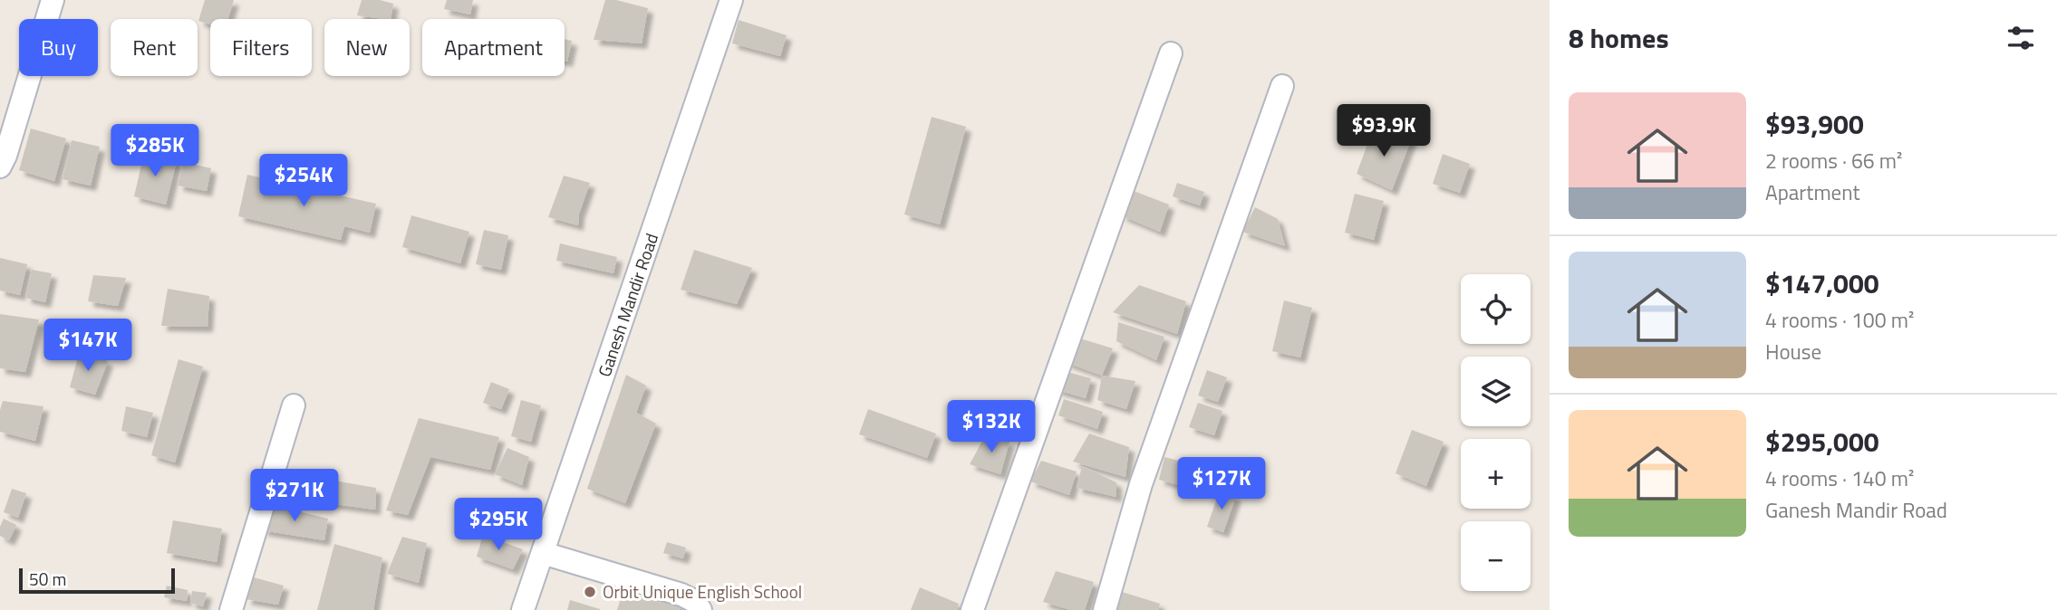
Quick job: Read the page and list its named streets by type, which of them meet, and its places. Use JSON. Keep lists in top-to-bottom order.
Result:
{
  "streets": {
    "street": ["Ganesh Mandir Road"]
  },
  "places": ["Orbit Unique English School"],
  "scale_bar": "50 m",
  "page": {
    "heading": "8 homes",
    "chip": [
      "Buy",
      "Rent",
      "Filters",
      "New",
      "Apartment"
    ],
    "list": [
      {
        "name": "$93,900",
        "note": "2 rooms · 66 m² · Apartment"
      },
      {
        "name": "$147,000",
        "note": "4 rooms · 100 m² · House"
      },
      {
        "name": "$295,000",
        "note": "4 rooms · 140 m² · Ganesh Mandir Road"
      }
    ],
    "price": [
      "$93.9K",
      "$285K",
      "$254K",
      "$147K",
      "$132K",
      "$127K",
      "$271K",
      "$295K"
    ],
    "map_buttons": ["+", "−"],
    "scale": "50 m"
  }
}
